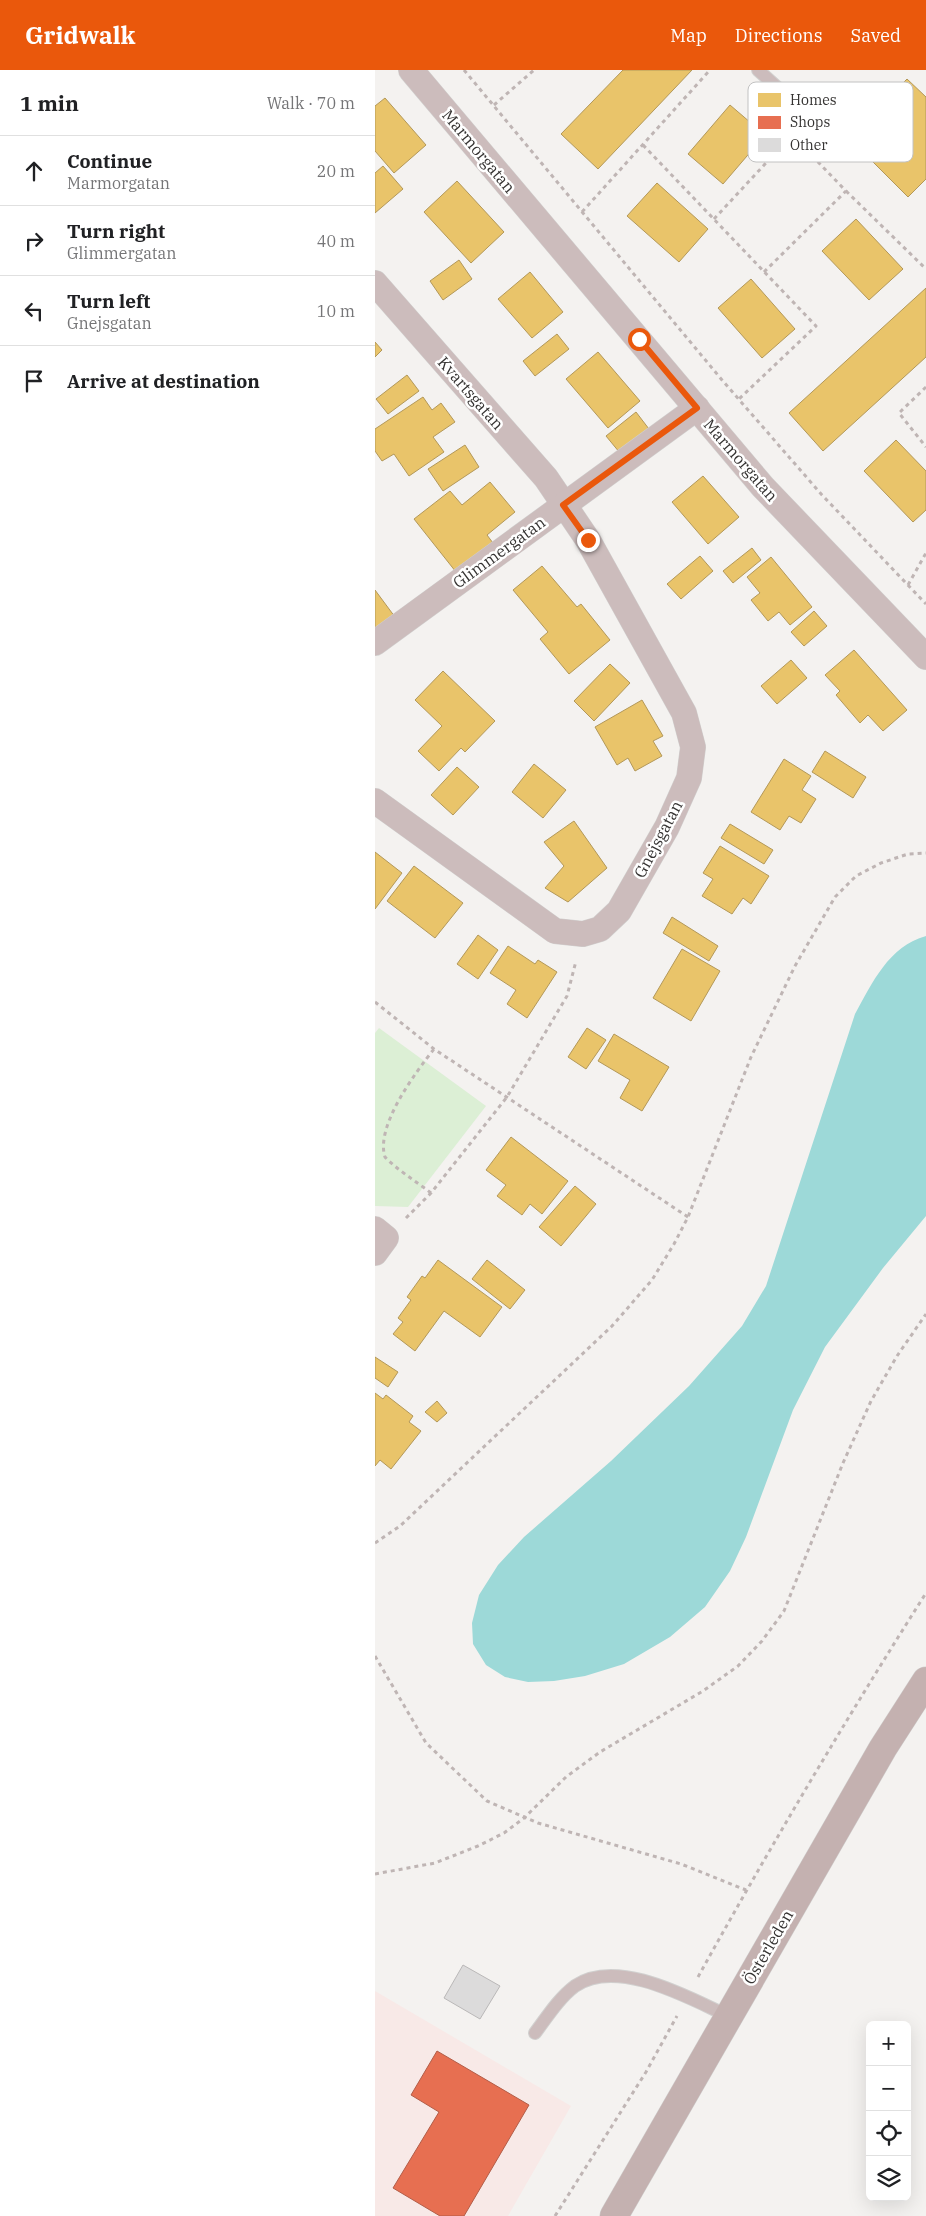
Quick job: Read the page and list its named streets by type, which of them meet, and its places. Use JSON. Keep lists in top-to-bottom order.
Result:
{
  "streets": {
    "main road": ["Österleden"],
    "street": [
      "Marmorgatan",
      "Kvartsgatan",
      "Glimmergatan",
      "Gnejsgatan"
    ]
  },
  "crossings": [
    ["Marmorgatan", "Glimmergatan"],
    ["Kvartsgatan", "Glimmergatan"],
    ["Kvartsgatan", "Gnejsgatan"],
    ["Glimmergatan", "Gnejsgatan"]
  ],
  "legend": ["Homes", "Shops", "Other"],
  "page": {
    "header": "Gridwalk",
    "nav": ["Map", "Directions", "Saved"],
    "heading": ["1 min", "Walk · 70 m"],
    "list": [
      ["Continue", "Marmorgatan", "20 m"],
      ["Turn right", "Glimmergatan", "40 m"],
      ["Turn left", "Gnejsgatan", "10 m"],
      "Arrive at destination"
    ],
    "map_buttons": ["+", "−"]
  }
}
